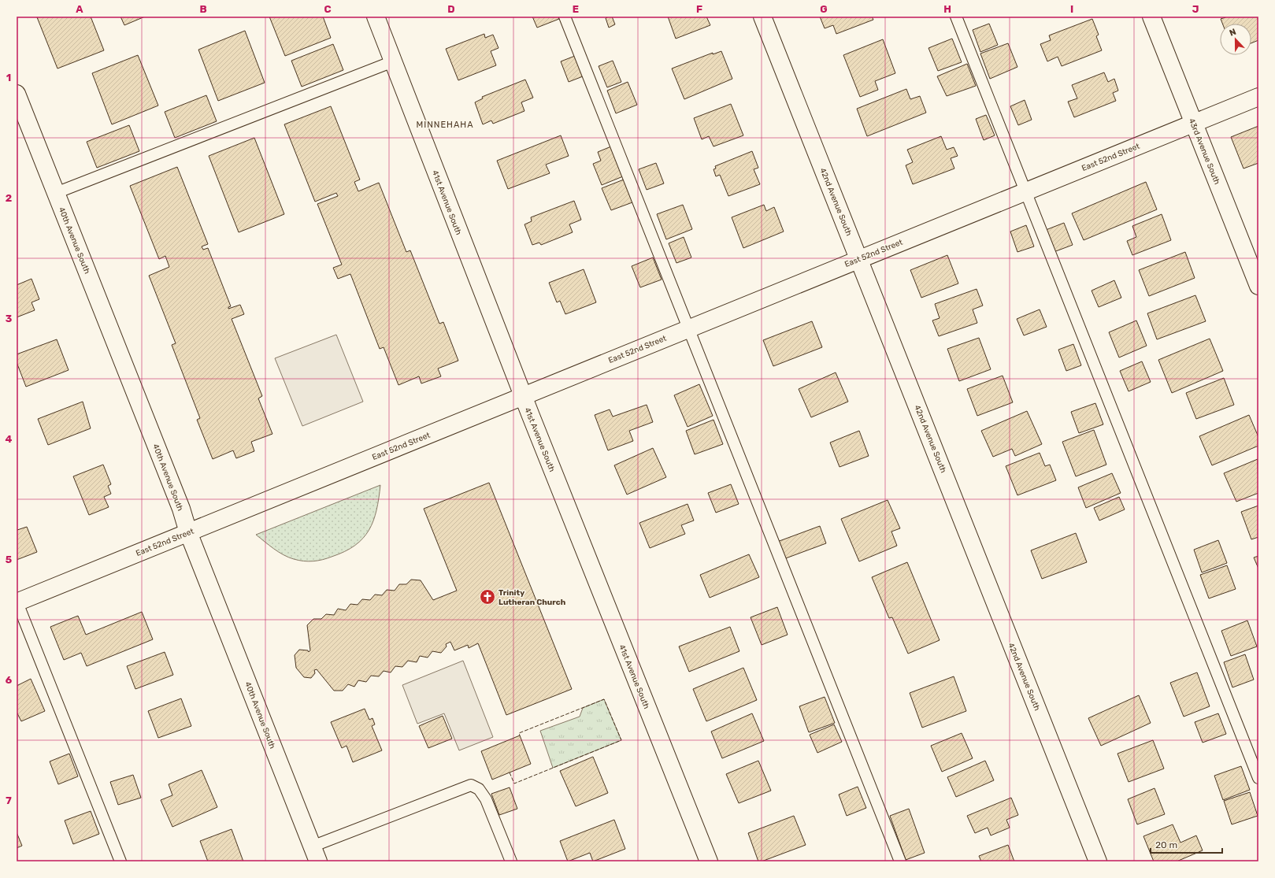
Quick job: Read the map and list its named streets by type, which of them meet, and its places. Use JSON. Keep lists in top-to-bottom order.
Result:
{
  "streets": {
    "street": [
      "43rd Avenue South",
      "East 52nd Street",
      "42nd Avenue South",
      "41st Avenue South",
      "40th Avenue South"
    ]
  },
  "crossings": [
    ["43rd Avenue South", "East 52nd Street"],
    ["East 52nd Street", "42nd Avenue South"],
    ["East 52nd Street", "41st Avenue South"],
    ["East 52nd Street", "40th Avenue South"]
  ],
  "districts": ["MINNEHAHA"],
  "places": {
    "church": ["Trinity Lutheran Church"]
  },
  "scale_bar": "20 m",
  "north": "top",
  "grid": {
    "columns": [
      "A",
      "B",
      "C",
      "D",
      "E",
      "F",
      "G",
      "H",
      "I",
      "J"
    ],
    "rows": [
      "1",
      "2",
      "3",
      "4",
      "5",
      "6",
      "7"
    ]
  }
}
